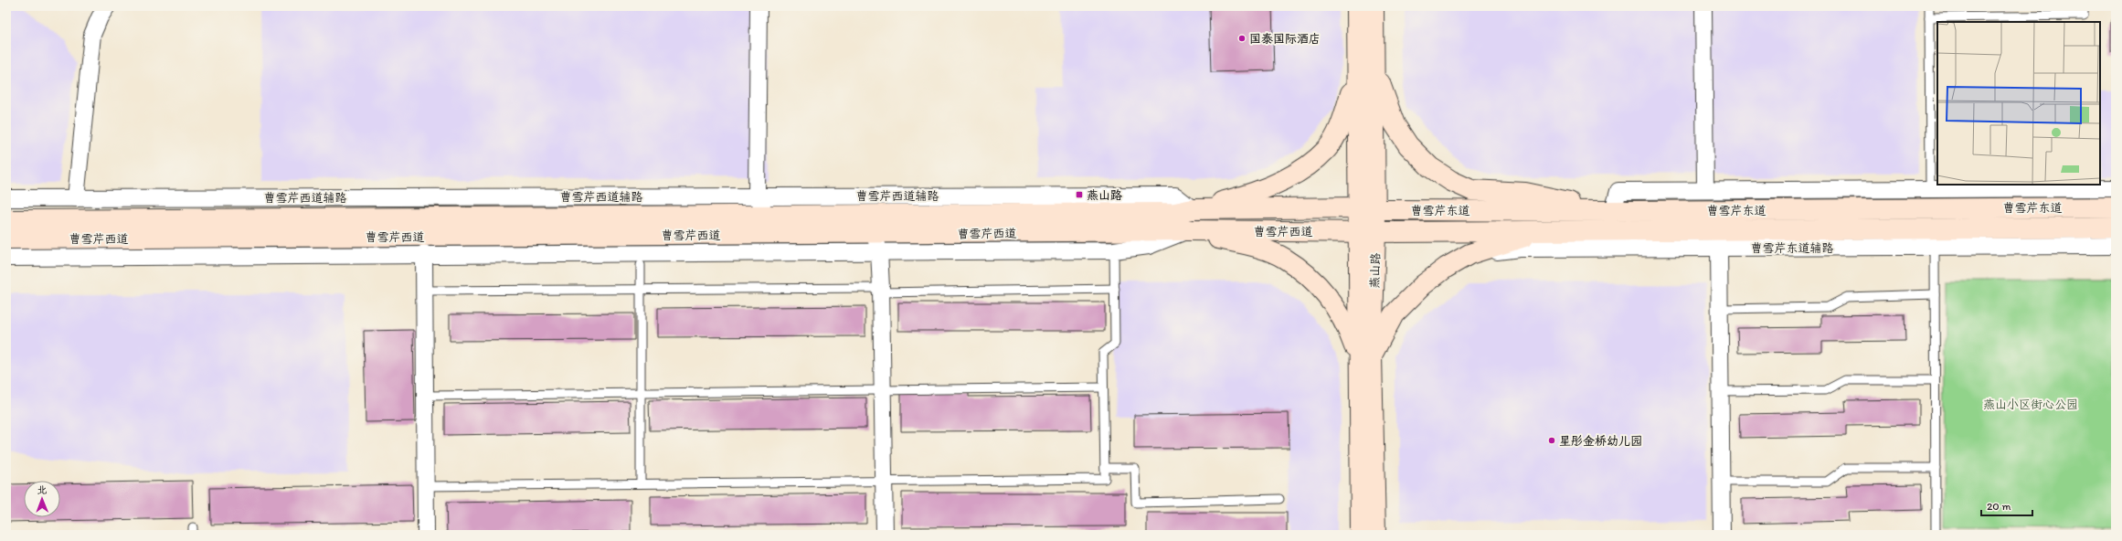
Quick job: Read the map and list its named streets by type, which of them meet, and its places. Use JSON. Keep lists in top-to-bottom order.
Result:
{
  "streets": {
    "main road": ["曹雪芹东道", "曹雪芹西道", "燕山路"],
    "street": ["曹雪芹西道辅路", "曹雪芹东道辅路"]
  },
  "crossings": [
    ["曹雪芹西道辅路", "曹雪芹西道"],
    ["曹雪芹东道", "曹雪芹西道"],
    ["曹雪芹东道", "燕山路"],
    ["曹雪芹西道", "燕山路"]
  ],
  "parks": ["燕山小区街心公园"],
  "places": {
    "other": ["国泰国际酒店", "星彤金桥幼儿园"],
    "transit": ["燕山路"]
  },
  "scale_bar": "20 m",
  "north": "top"
}
